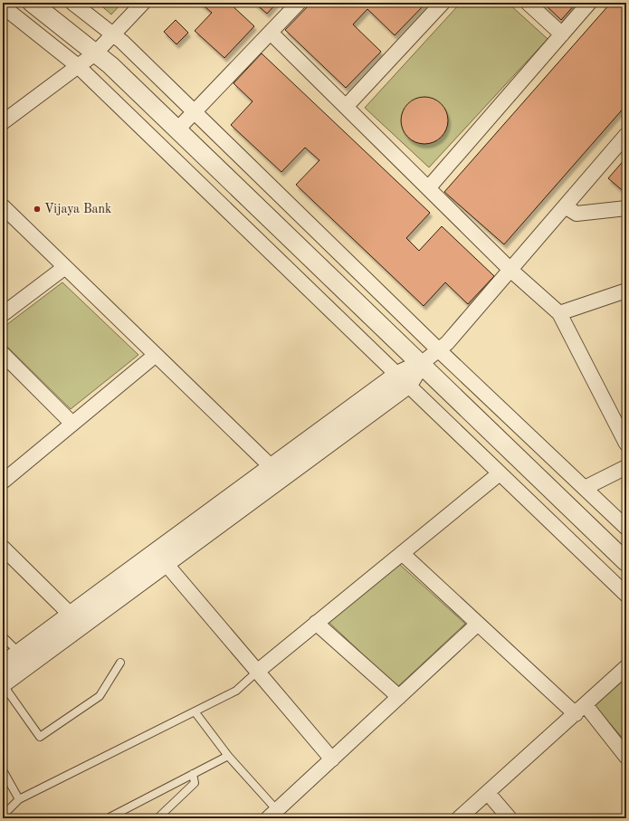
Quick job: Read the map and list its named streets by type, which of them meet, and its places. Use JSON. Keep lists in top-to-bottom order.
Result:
{
  "places": ["Vijaya Bank"]
}
